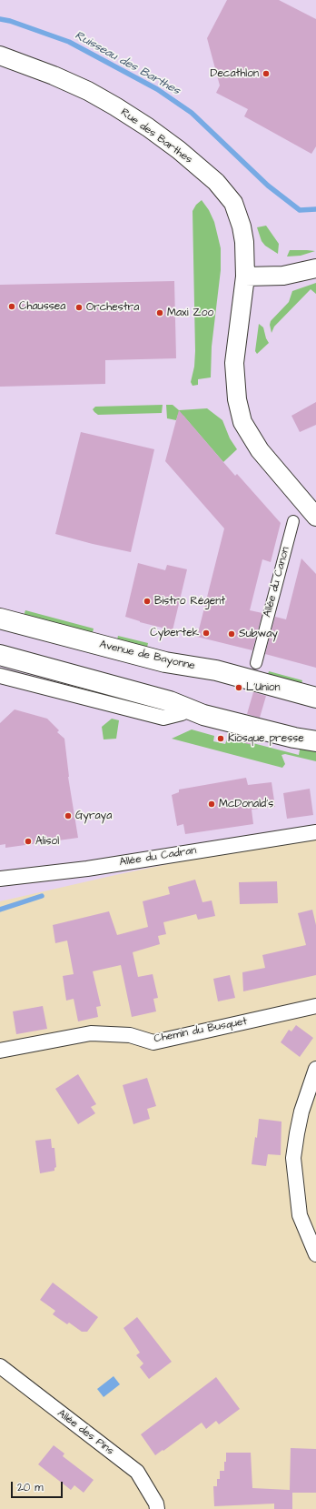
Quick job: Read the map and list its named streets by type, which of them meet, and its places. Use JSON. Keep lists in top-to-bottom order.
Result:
{
  "streets": {
    "main road": ["Avenue de Bayonne"],
    "street": [
      "Rue des Barthes",
      "Allée du Canon",
      "Allée du Cadran",
      "Chemin du Busquet",
      "Allée des Pins"
    ]
  },
  "water": ["Ruisseau des Barthes"],
  "places": [
    "Decathlon",
    "Chaussea",
    "Orchestra",
    "Maxi Zoo",
    "Bistro Régent",
    "Cybertek",
    "Subway",
    "L'Union",
    "Kiosque presse",
    "McDonald's",
    "Gyraya",
    "Alisol"
  ],
  "scale_bar": "20 m"
}
